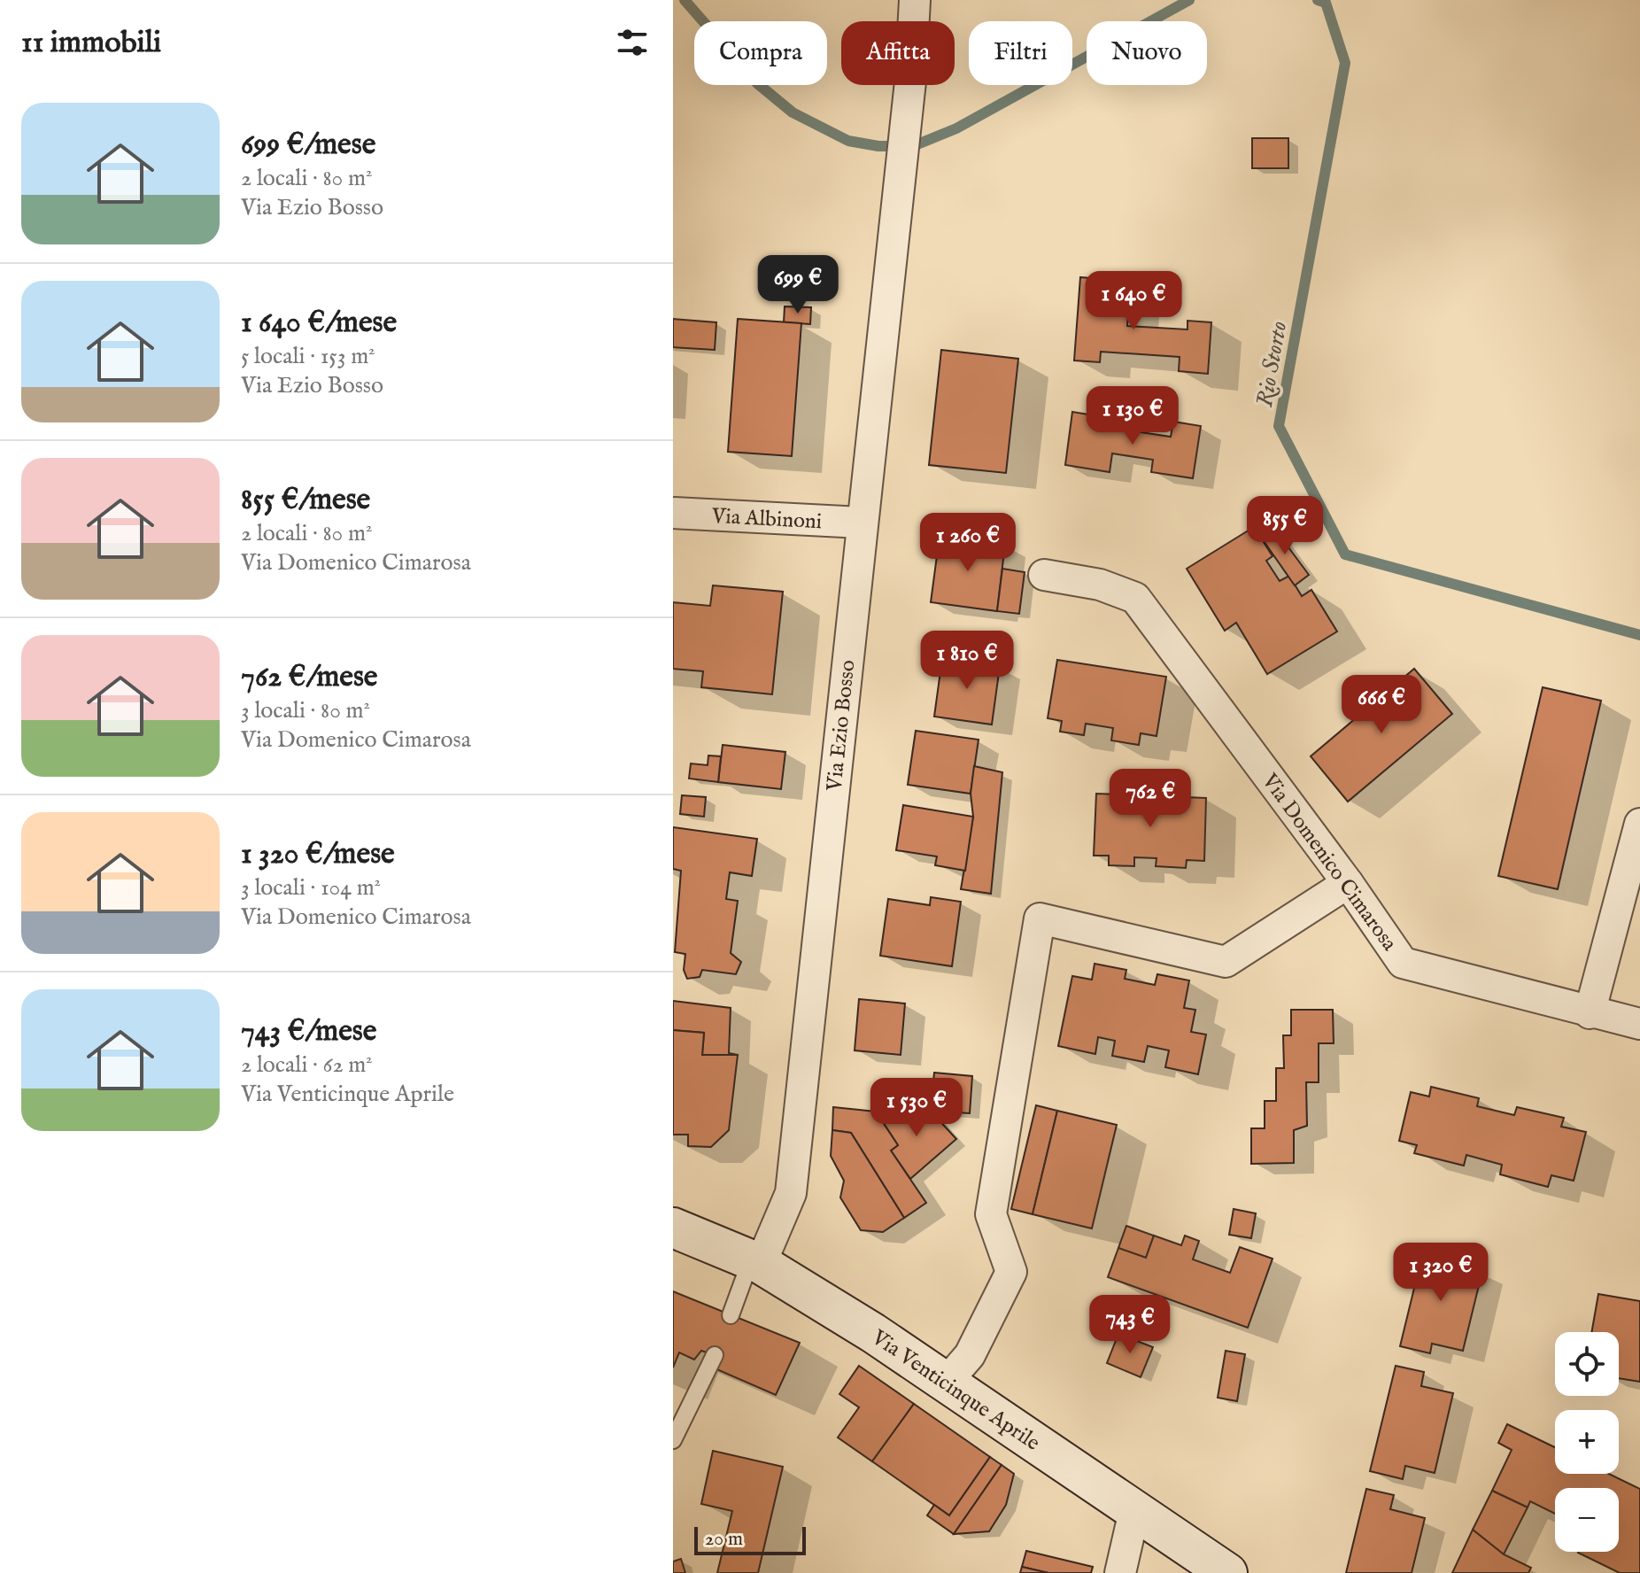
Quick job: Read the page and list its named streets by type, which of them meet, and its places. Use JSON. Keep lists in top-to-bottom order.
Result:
{
  "streets": {
    "main road": ["Via Venticinque Aprile"],
    "street": ["Via Albinoni", "Via Ezio Bosso", "Via Domenico Cimarosa"]
  },
  "crossings": [
    ["Via Albinoni", "Via Ezio Bosso"],
    ["Via Ezio Bosso", "Via Venticinque Aprile"]
  ],
  "water": ["Rio Storto"],
  "scale_bar": "20 m",
  "page": {
    "heading": "11 immobili",
    "chip": [
      "Compra",
      "Affitta",
      "Filtri",
      "Nuovo"
    ],
    "list": [
      {
        "name": "699 €/mese",
        "note": "2 locali · 80 m² · Via Ezio Bosso"
      },
      {
        "name": "1 640 €/mese",
        "note": "5 locali · 153 m² · Via Ezio Bosso"
      },
      {
        "name": "855 €/mese",
        "note": "2 locali · 80 m² · Via Domenico Cimarosa"
      },
      {
        "name": "762 €/mese",
        "note": "3 locali · 80 m² · Via Domenico Cimarosa"
      },
      {
        "name": "1 320 €/mese",
        "note": "3 locali · 104 m² · Via Domenico Cimarosa"
      },
      {
        "name": "743 €/mese",
        "note": "2 locali · 62 m² · Via Venticinque Aprile"
      }
    ],
    "price": [
      "699 €",
      "1 640 €",
      "1 130 €",
      "855 €",
      "1 260 €",
      "1 810 €",
      "666 €",
      "762 €",
      "1 530 €",
      "1 320 €",
      "743 €"
    ],
    "map_buttons": ["+", "−"],
    "scale": "20 m"
  }
}
